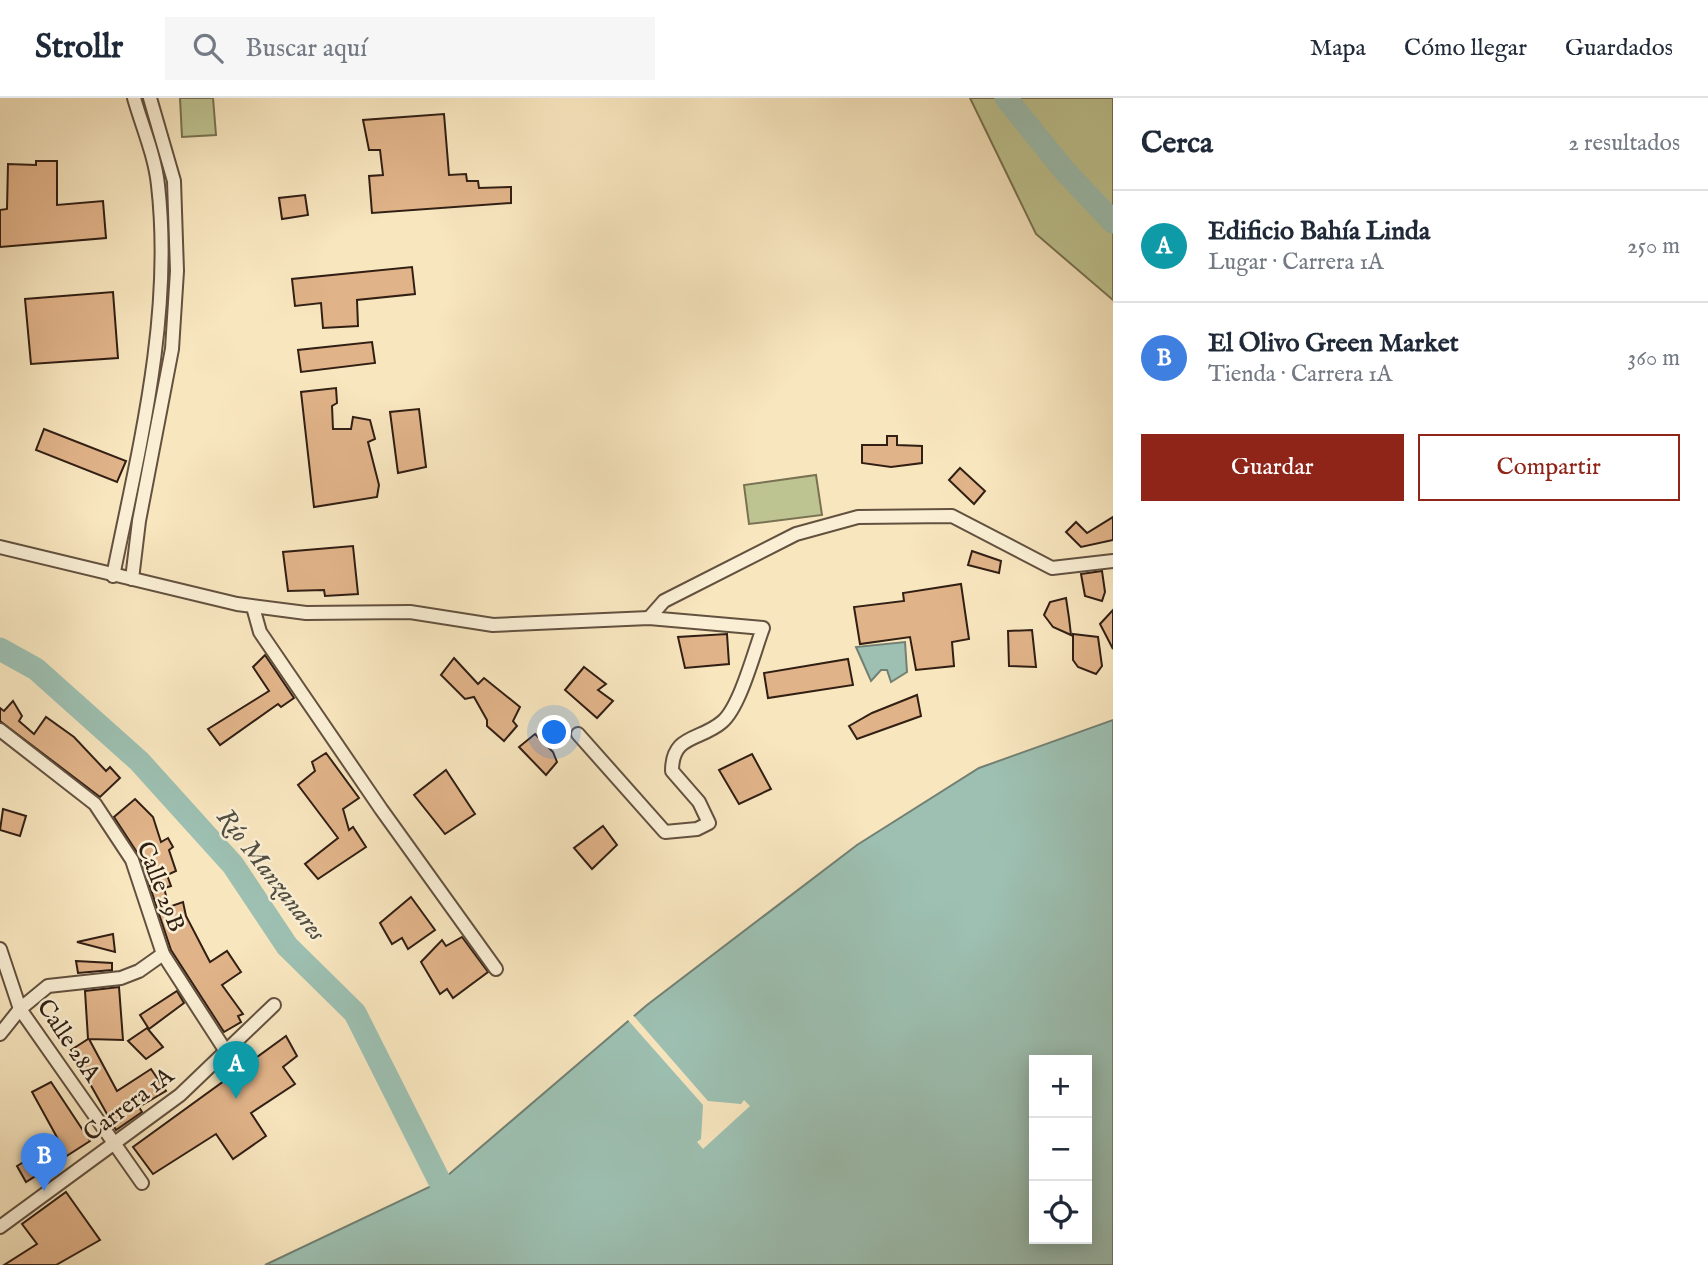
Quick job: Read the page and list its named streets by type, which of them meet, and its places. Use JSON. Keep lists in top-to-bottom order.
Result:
{
  "streets": {
    "street": ["Calle 29B", "Calle 28A", "Carrera 1A"]
  },
  "crossings": [
    ["Calle 29B", "Carrera 1A"],
    ["Calle 28A", "Carrera 1A"]
  ],
  "water": ["Río Manzanares"],
  "page": {
    "header": "Strollr",
    "search": "Buscar aquí",
    "nav": ["Mapa", "Cómo llegar", "Guardados"],
    "heading": ["Cerca", "2 resultados"],
    "list": [
      {
        "mark": "A",
        "name": "Edificio Bahía Linda",
        "note": "Lugar · Carrera 1A",
        "value": "250 m"
      },
      {
        "mark": "B",
        "name": "El Olivo Green Market",
        "note": "Tienda · Carrera 1A",
        "value": "360 m"
      }
    ],
    "buttons": ["Guardar", "Compartir"],
    "pins": ["A", "B"],
    "map_buttons": ["+", "−"]
  }
}
